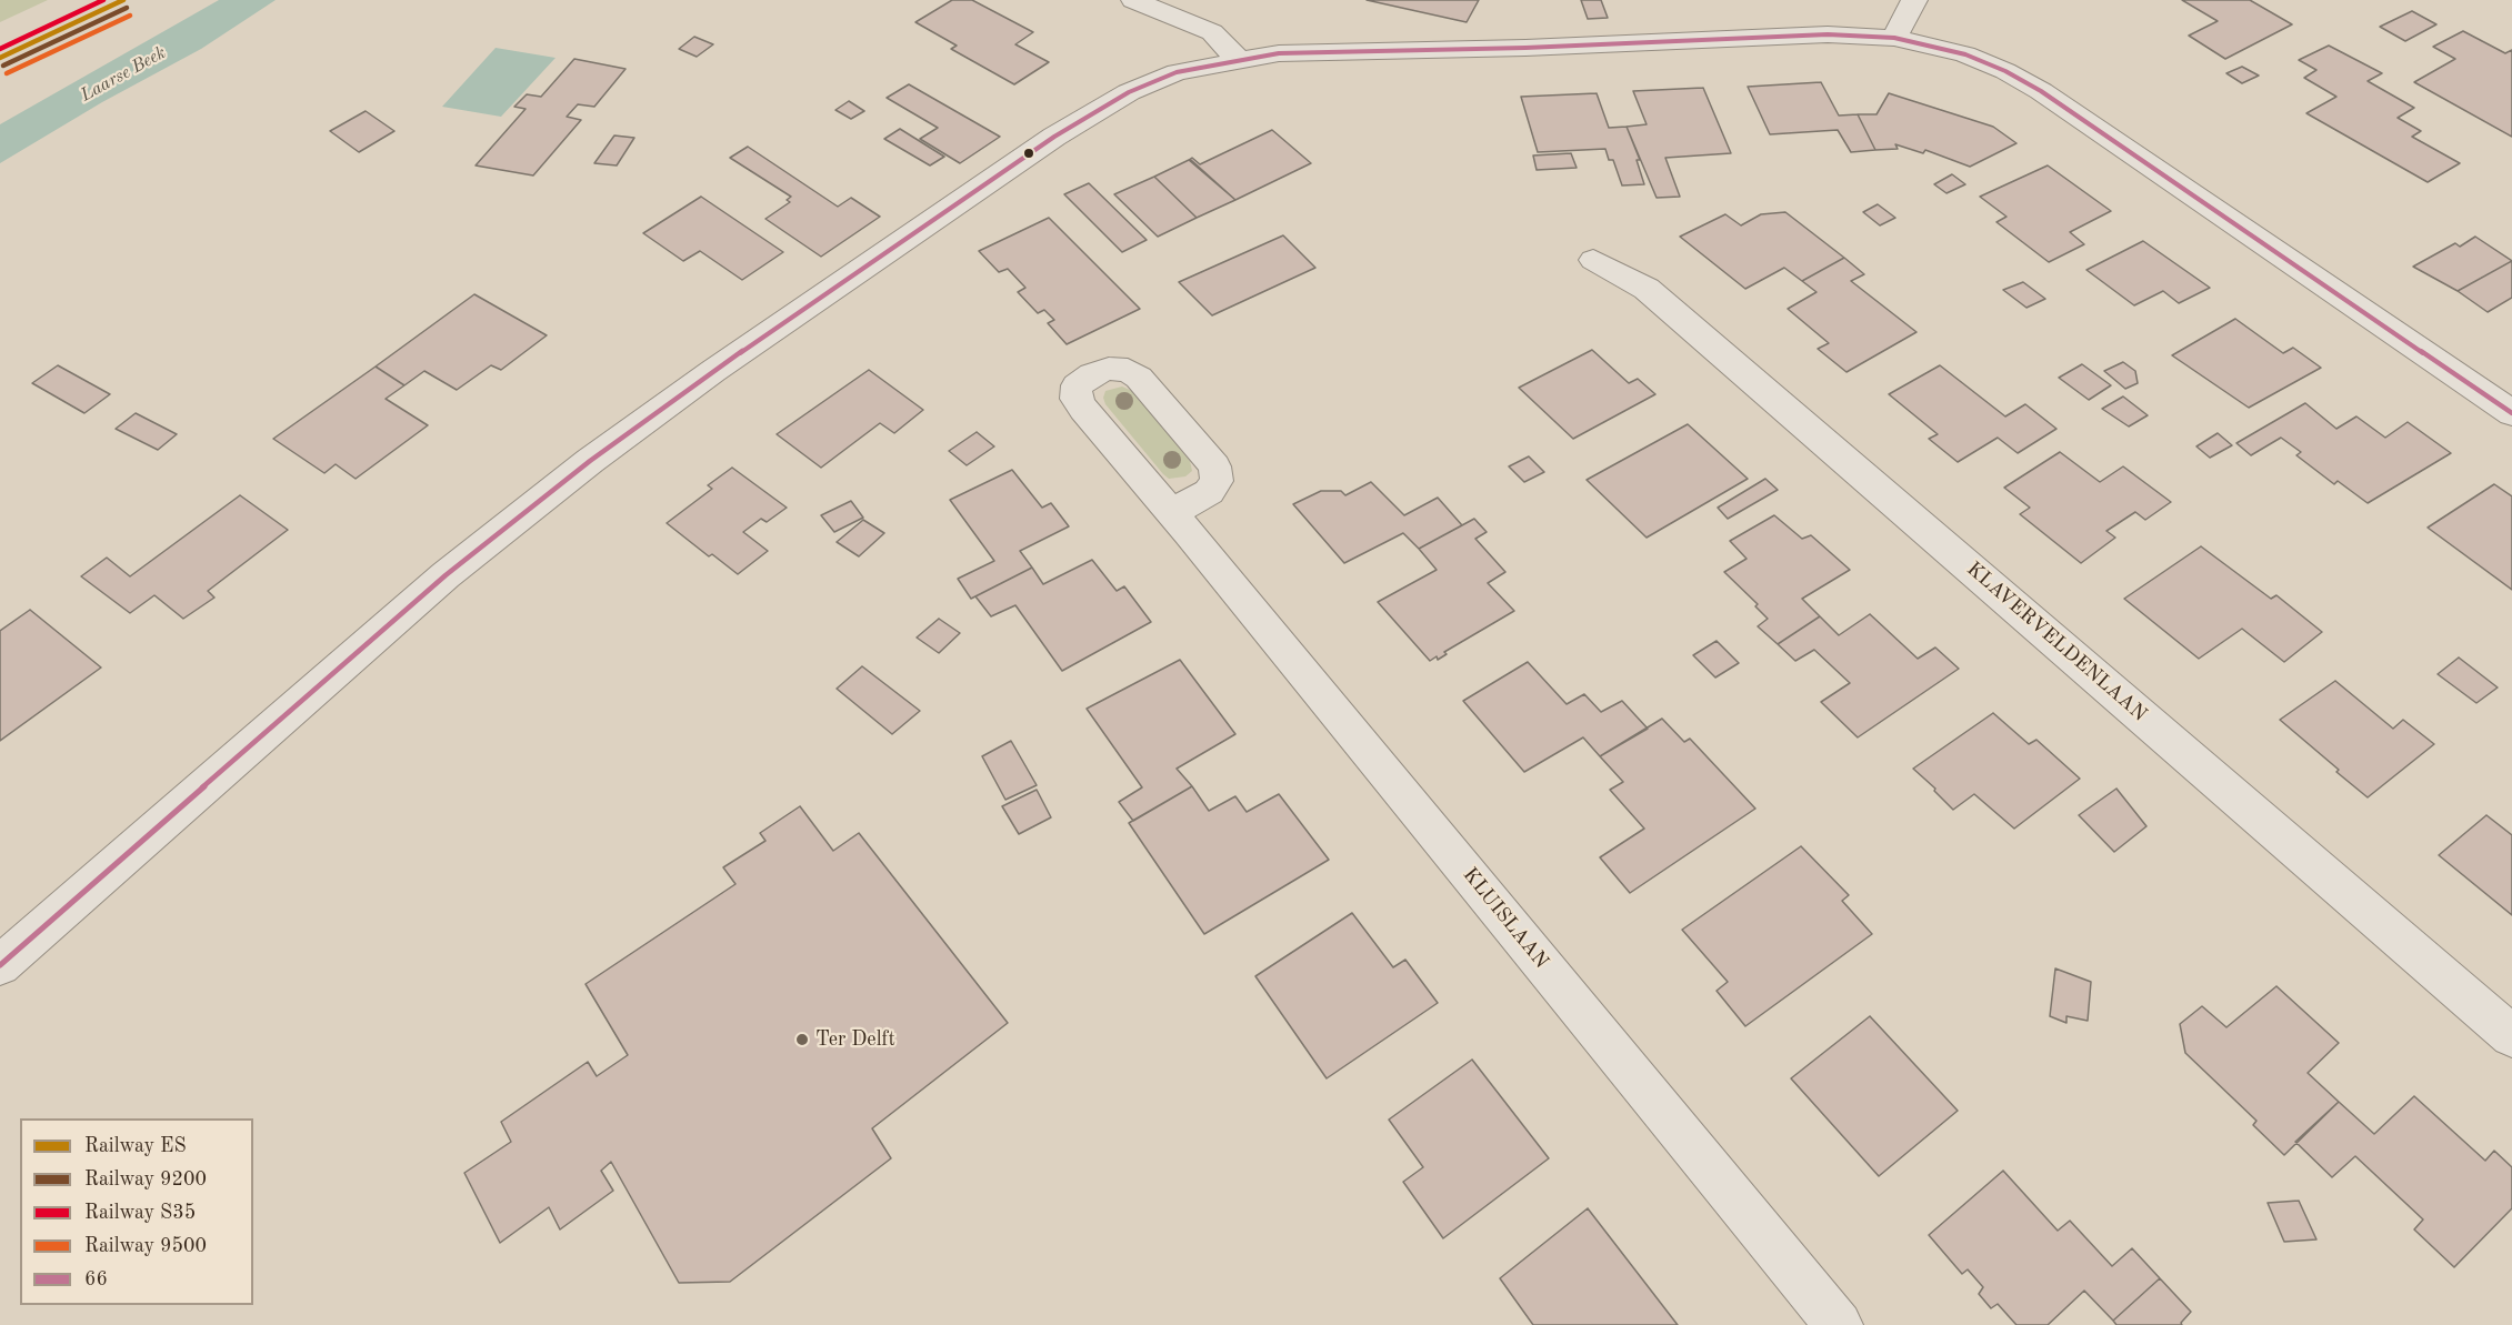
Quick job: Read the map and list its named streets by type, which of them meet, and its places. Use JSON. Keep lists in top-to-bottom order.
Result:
{
  "streets": {
    "street": ["KLAVERVELDENLAAN", "KLUISLAAN"]
  },
  "water": ["Laarse Beek"],
  "places": ["Ter Delft"],
  "lines": [
    "rail line ES",
    "rail line S35",
    "rail line 9200",
    "rail line 9500",
    "transit line 66"
  ],
  "legend": [
    "Railway ES",
    "Railway 9200",
    "Railway S35",
    "Railway 9500",
    "66"
  ]
}
